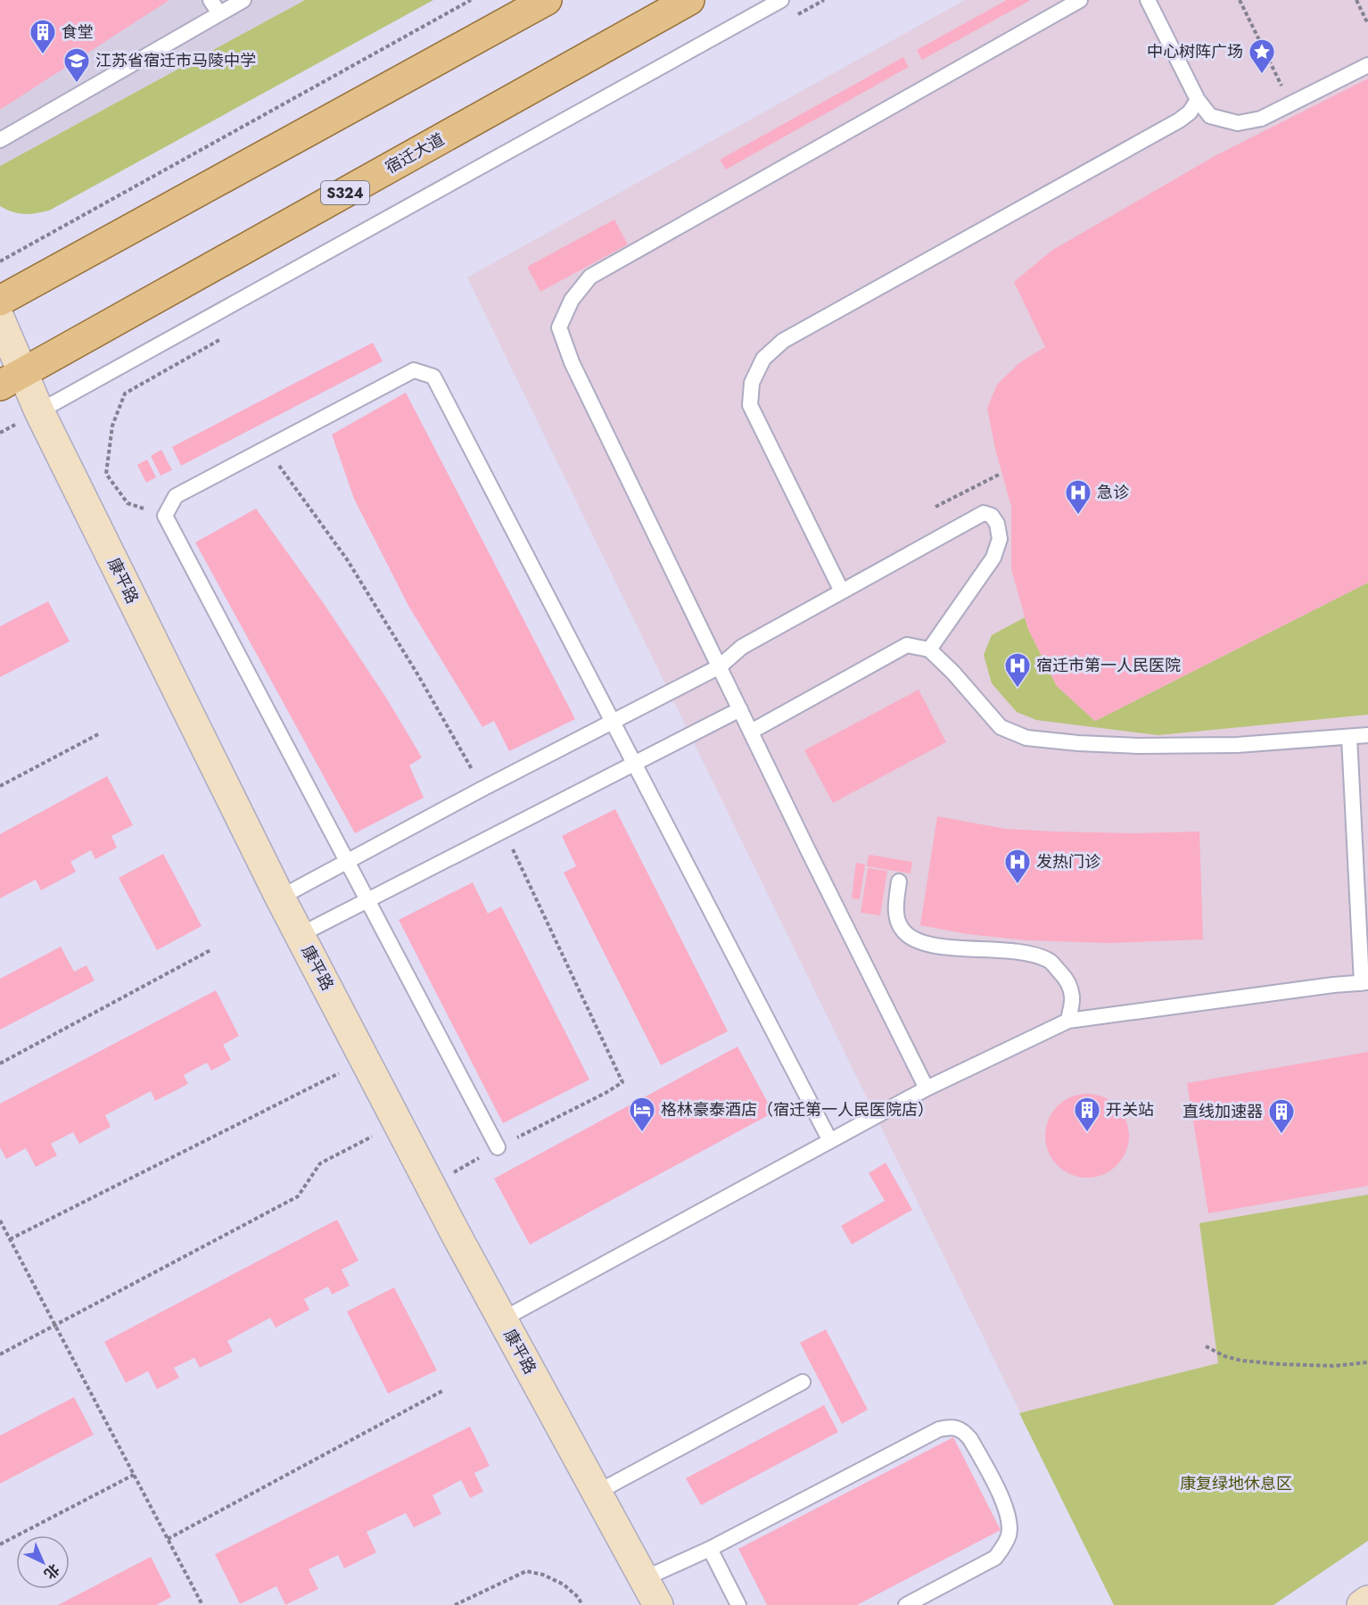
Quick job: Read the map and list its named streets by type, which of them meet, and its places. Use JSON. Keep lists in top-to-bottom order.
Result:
{
  "streets": {
    "main road": ["宿迁大道", "S324"],
    "street": ["康平路"]
  },
  "crossings": [
    ["宿迁大道", "康平路"]
  ],
  "parks": ["康复绿地休息区"],
  "places": {
    "building": ["食堂", "开关站", "直线加速器"],
    "place": ["中心树阵广场"],
    "school or university": ["江苏省宿迁市马陵中学"],
    "hospital": ["急诊", "宿迁市第一人民医院", "发热门诊"],
    "hotel": ["格林豪泰酒店（宿迁第一人民医院店）"]
  },
  "north": "bottom right"
}
